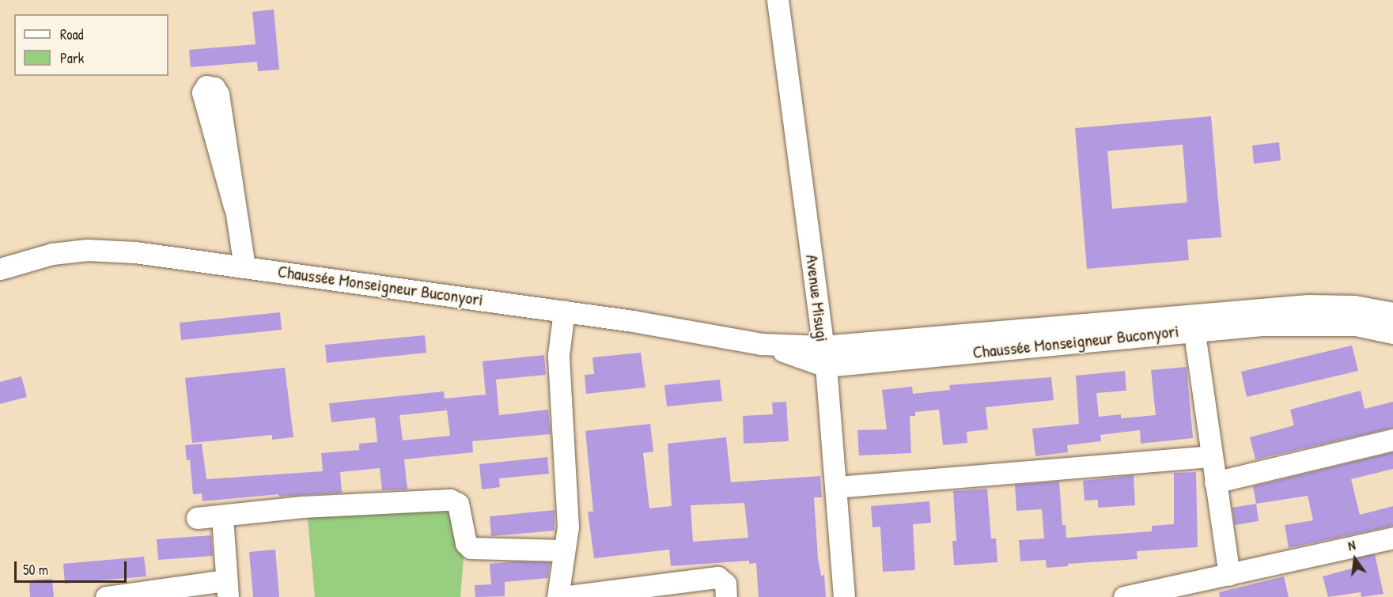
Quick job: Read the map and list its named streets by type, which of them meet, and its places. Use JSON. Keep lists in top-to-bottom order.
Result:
{
  "streets": {
    "street": ["Chaussée Monseigneur Buconyori", "Avenue Misugi"]
  },
  "crossings": [
    ["Chaussée Monseigneur Buconyori", "Avenue Misugi"]
  ],
  "legend": ["Road", "Park"],
  "scale_bar": "50 m",
  "north": "top"
}
